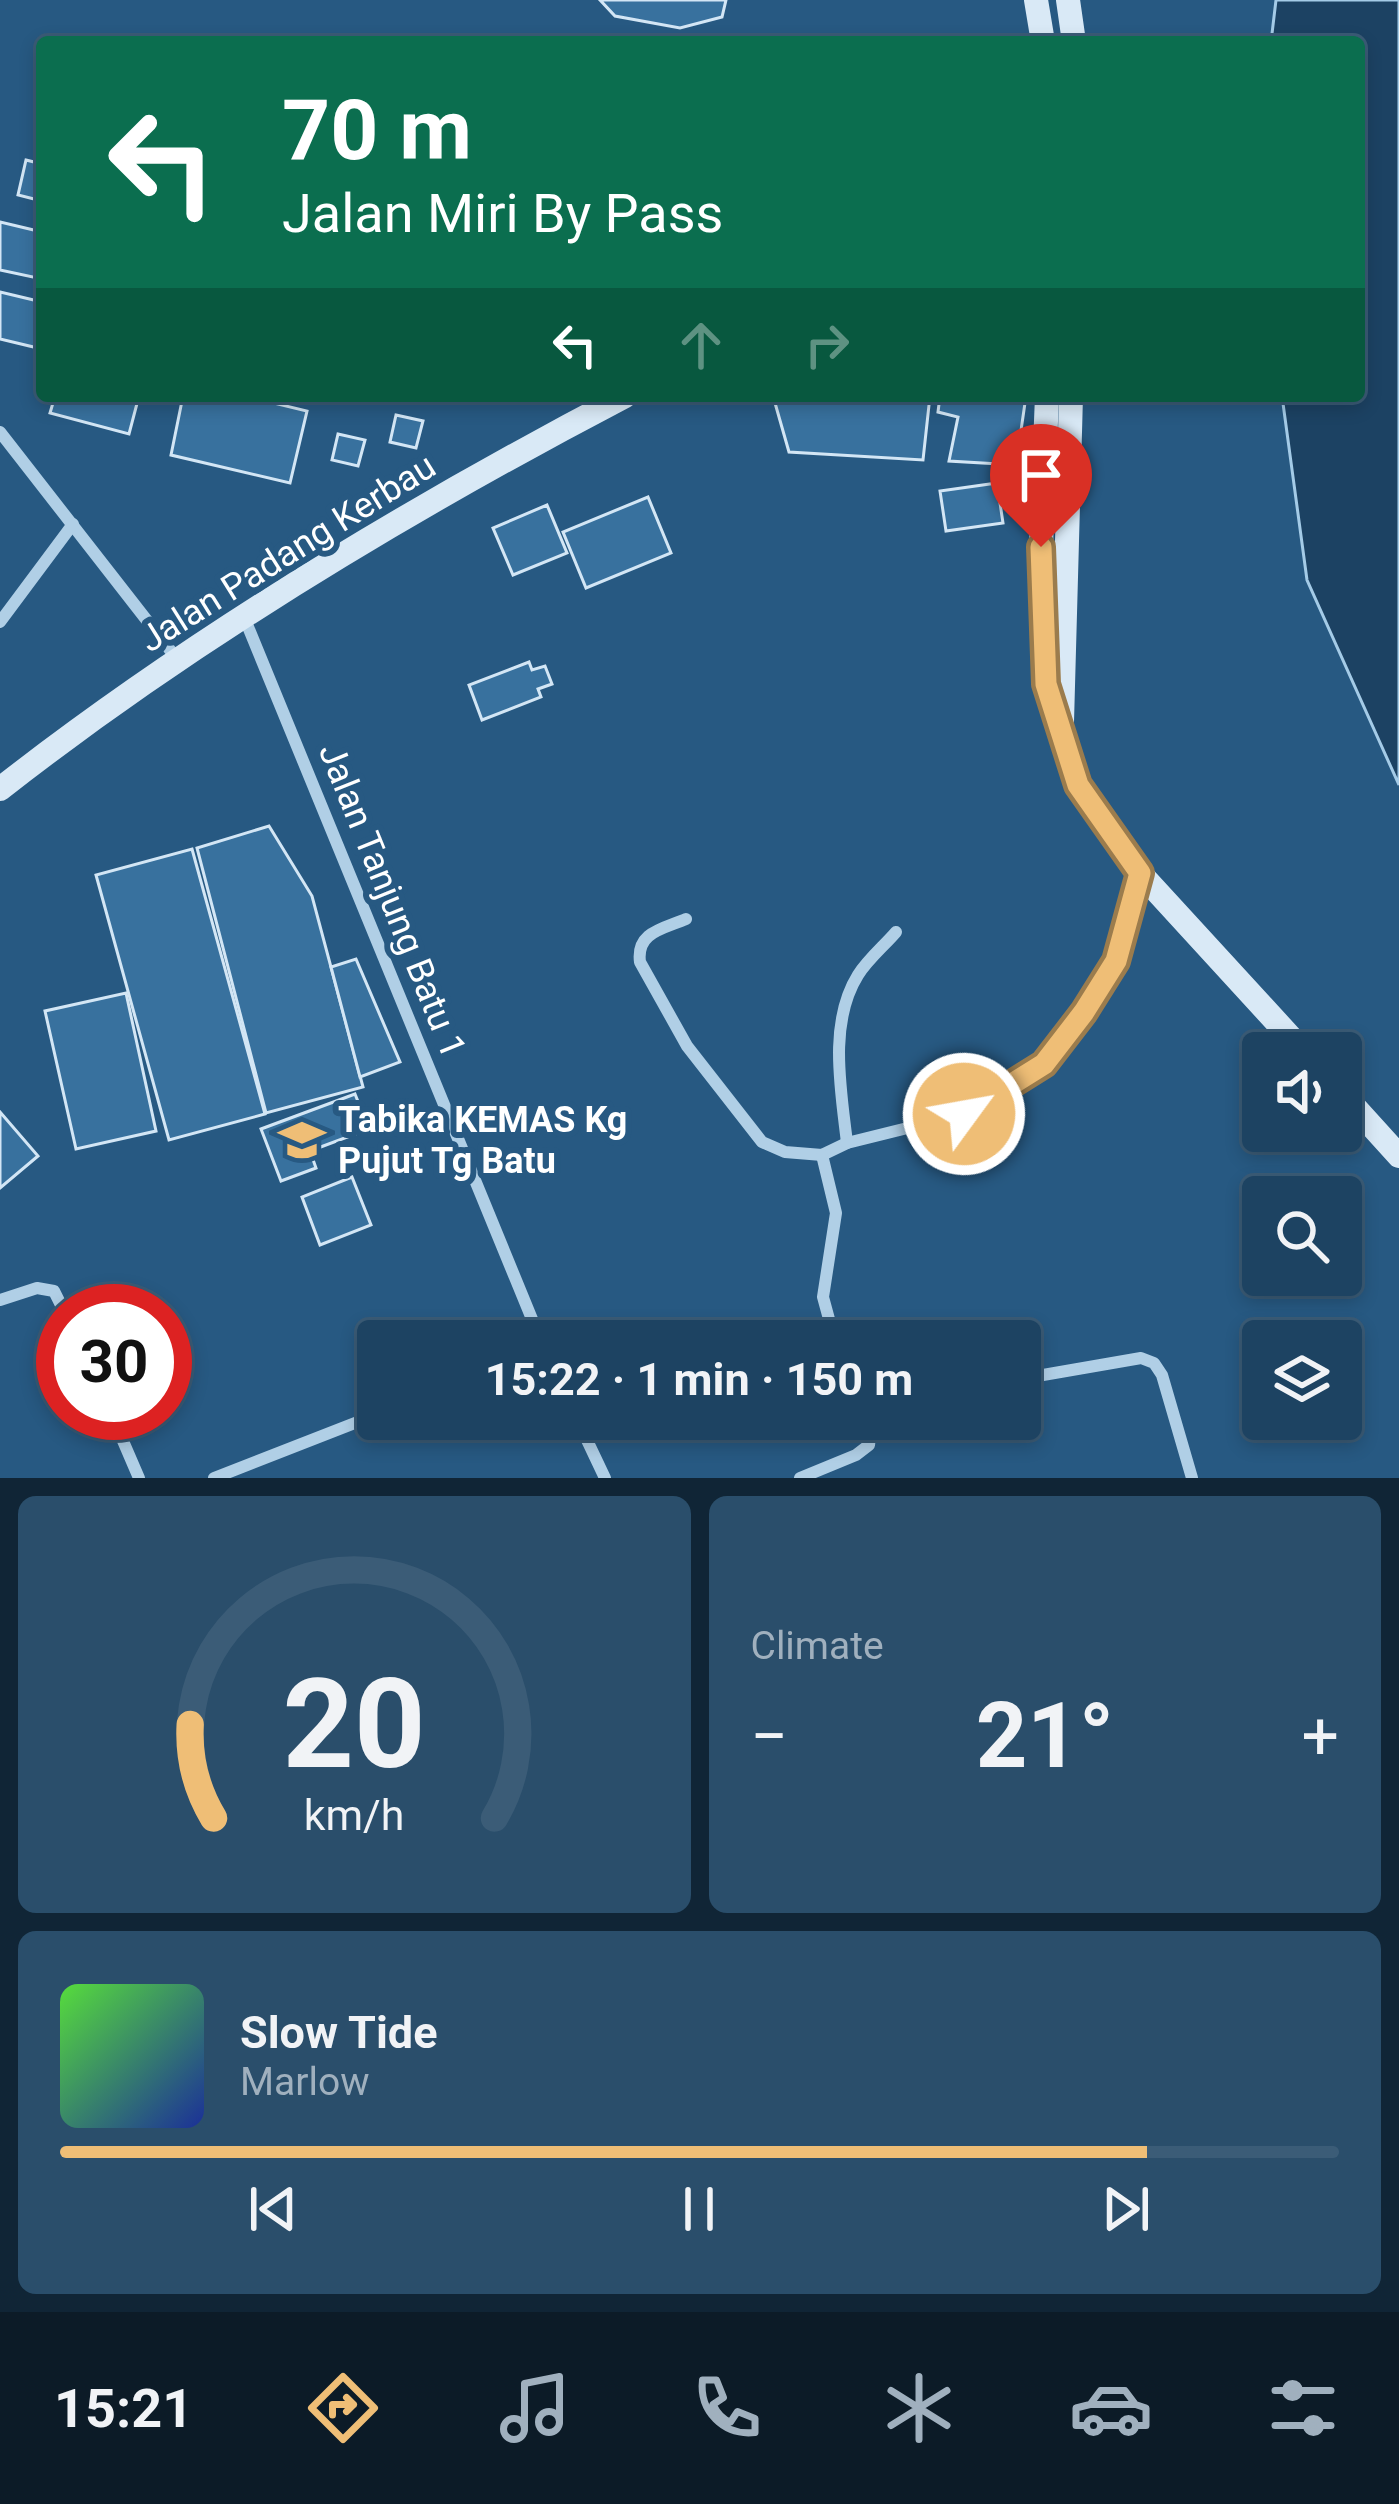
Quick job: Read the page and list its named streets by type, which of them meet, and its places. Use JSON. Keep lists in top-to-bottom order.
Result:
{
  "streets": {
    "street": ["Jalan Padang Kerbau", "Jalan Tanjung Batu 1"]
  },
  "crossings": [
    ["Jalan Padang Kerbau", "Jalan Tanjung Batu 1"]
  ],
  "places": {
    "school or university": ["Tabika KEMAS Kg Pujut Tg Batu"]
  },
  "page": {
    "turn": ["70 m", "Jalan Miri By Pass"],
    "limit": "30",
    "trip": "15:22 · 1 min · 150 m",
    "tile": "Climate",
    "heat": ["−", "21°", "+"],
    "song": ["Slow Tide", "Marlow"],
    "tabs": "15:21",
    "gauge": ["20", "km/h"]
  }
}
